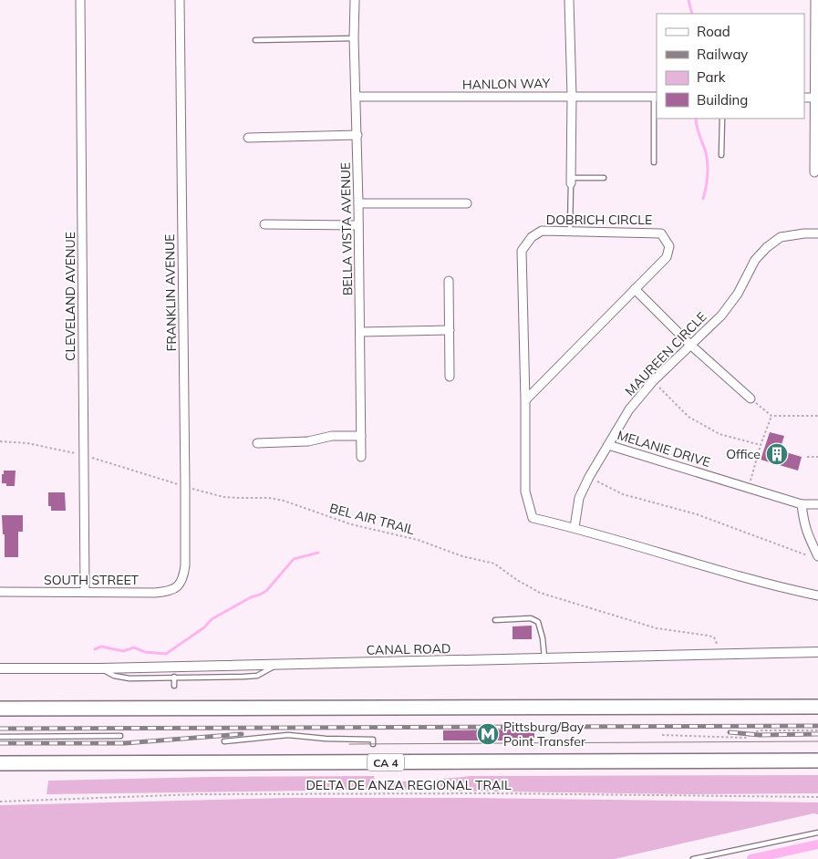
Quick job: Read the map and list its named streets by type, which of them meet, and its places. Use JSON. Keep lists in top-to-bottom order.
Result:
{
  "streets": {
    "highway": ["CA 4"],
    "street": [
      "HANLON WAY",
      "DOBRICH CIRCLE",
      "BELLA VISTA AVENUE",
      "FRANKLIN AVENUE",
      "CLEVELAND AVENUE",
      "MAUREEN CIRCLE",
      "MELANIE DRIVE",
      "SOUTH STREET",
      "CANAL ROAD"
    ],
    "path": ["BEL AIR TRAIL", "DELTA DE ANZA REGIONAL TRAIL"]
  },
  "crossings": [
    ["HANLON WAY", "BELLA VISTA AVENUE"],
    ["DOBRICH CIRCLE", "MAUREEN CIRCLE"],
    ["FRANKLIN AVENUE", "BEL AIR TRAIL"],
    ["FRANKLIN AVENUE", "SOUTH STREET"],
    ["CLEVELAND AVENUE", "BEL AIR TRAIL"],
    ["CLEVELAND AVENUE", "SOUTH STREET"],
    ["MAUREEN CIRCLE", "MELANIE DRIVE"],
    ["BEL AIR TRAIL", "CANAL ROAD"]
  ],
  "places": {
    "building": ["Office"],
    "metro station": ["Pittsburg/Bay Point Transfer"]
  },
  "legend": [
    "Road",
    "Railway",
    "Park",
    "Building"
  ]
}
